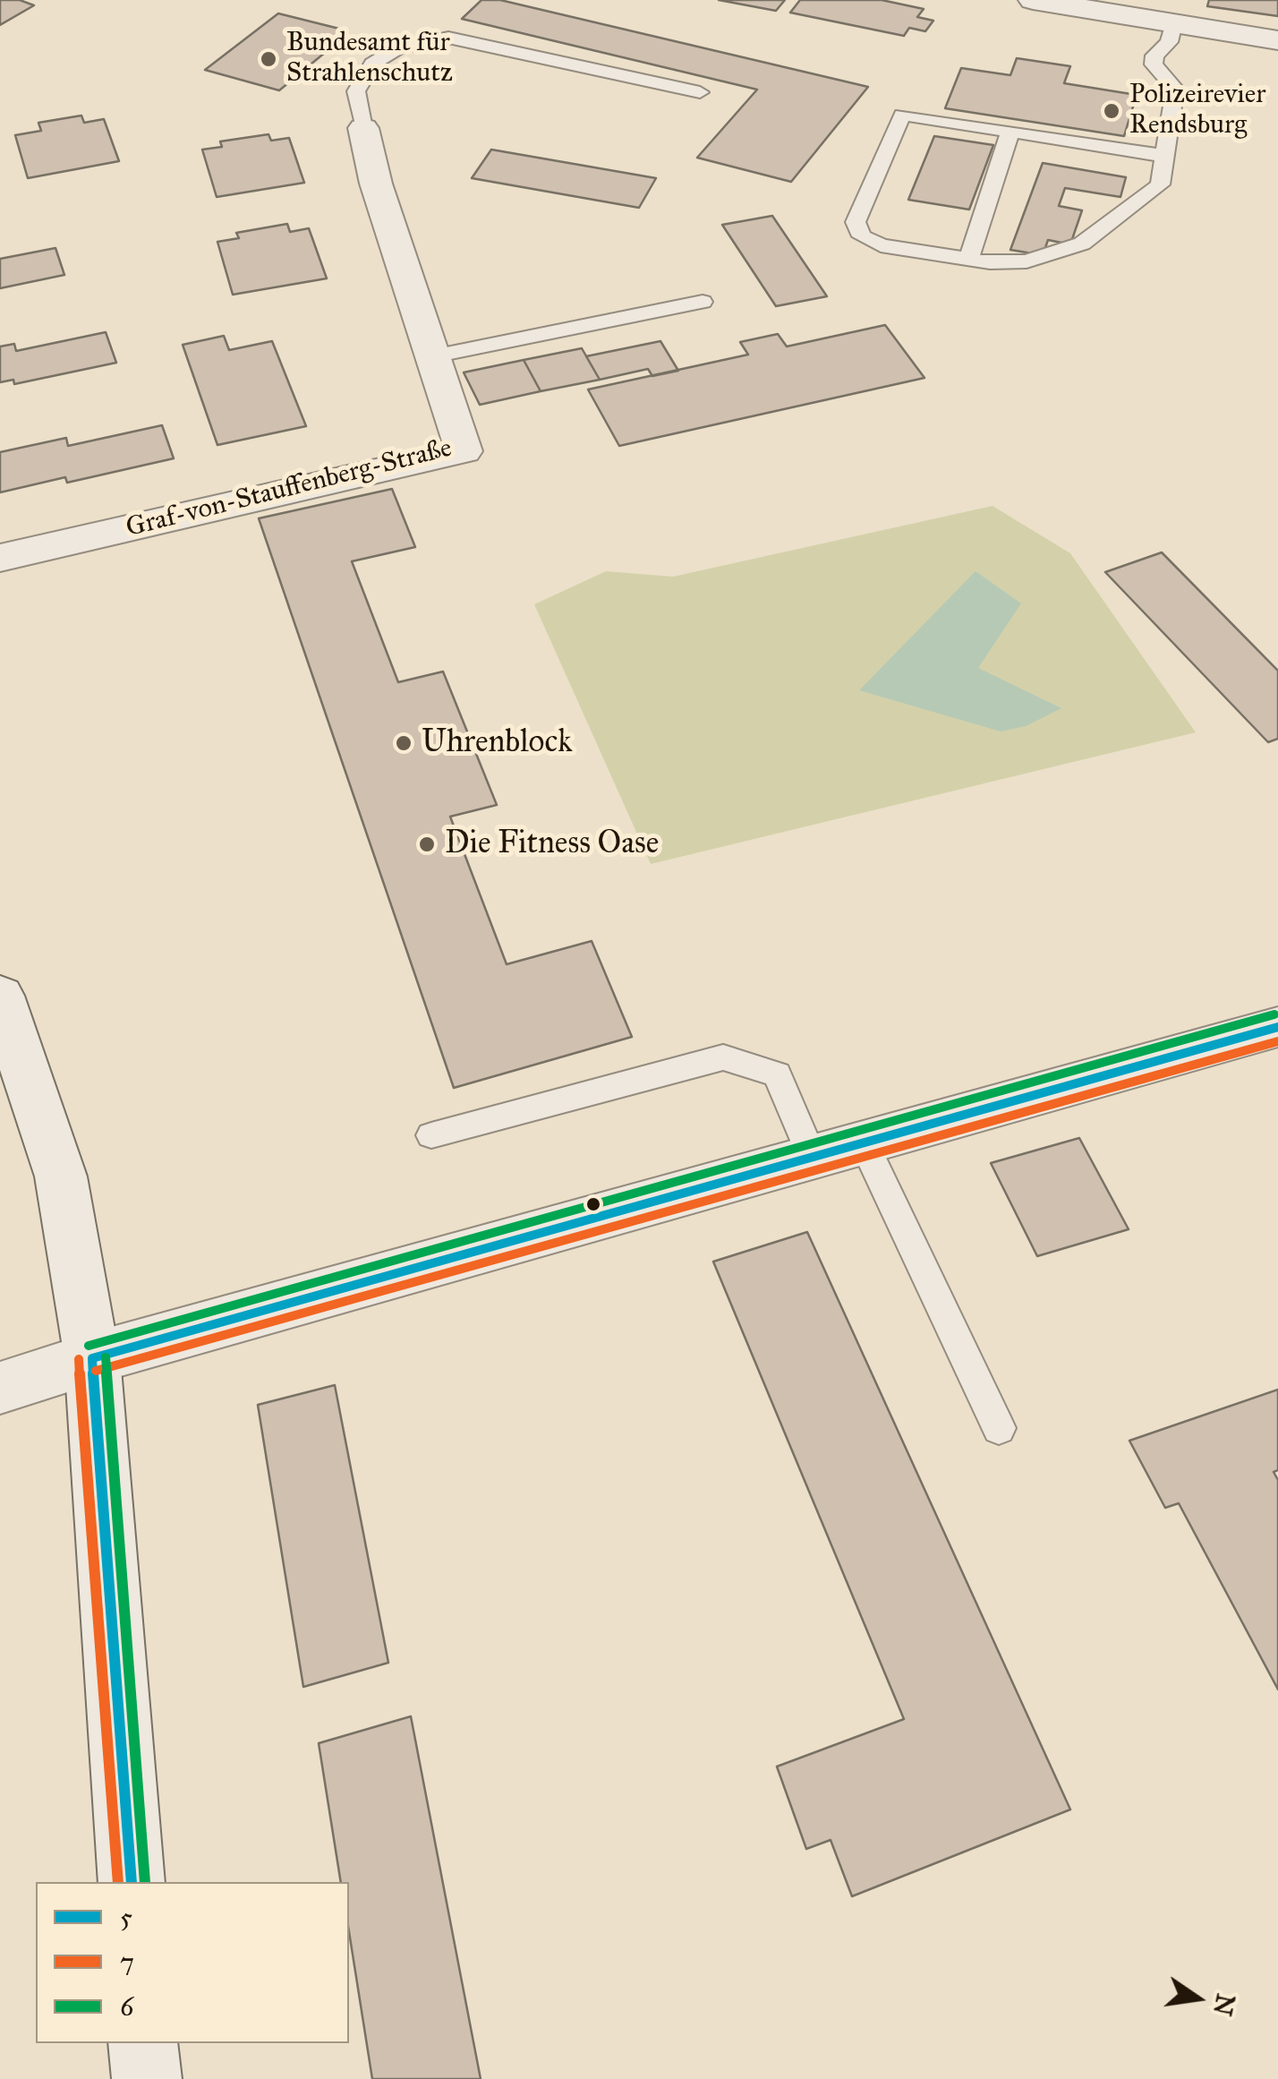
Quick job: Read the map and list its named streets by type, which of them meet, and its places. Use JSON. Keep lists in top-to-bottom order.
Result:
{
  "streets": {
    "street": ["Graf-von-Stauffenberg-Straße"]
  },
  "places": [
    "Bundesamt für Strahlenschutz",
    "Polizeirevier Rendsburg",
    "Uhrenblock",
    "Die Fitness Oase"
  ],
  "lines": ["transit line 6", "transit line 5", "transit line 7"],
  "legend": ["5", "7", "6"],
  "north": "right"
}
